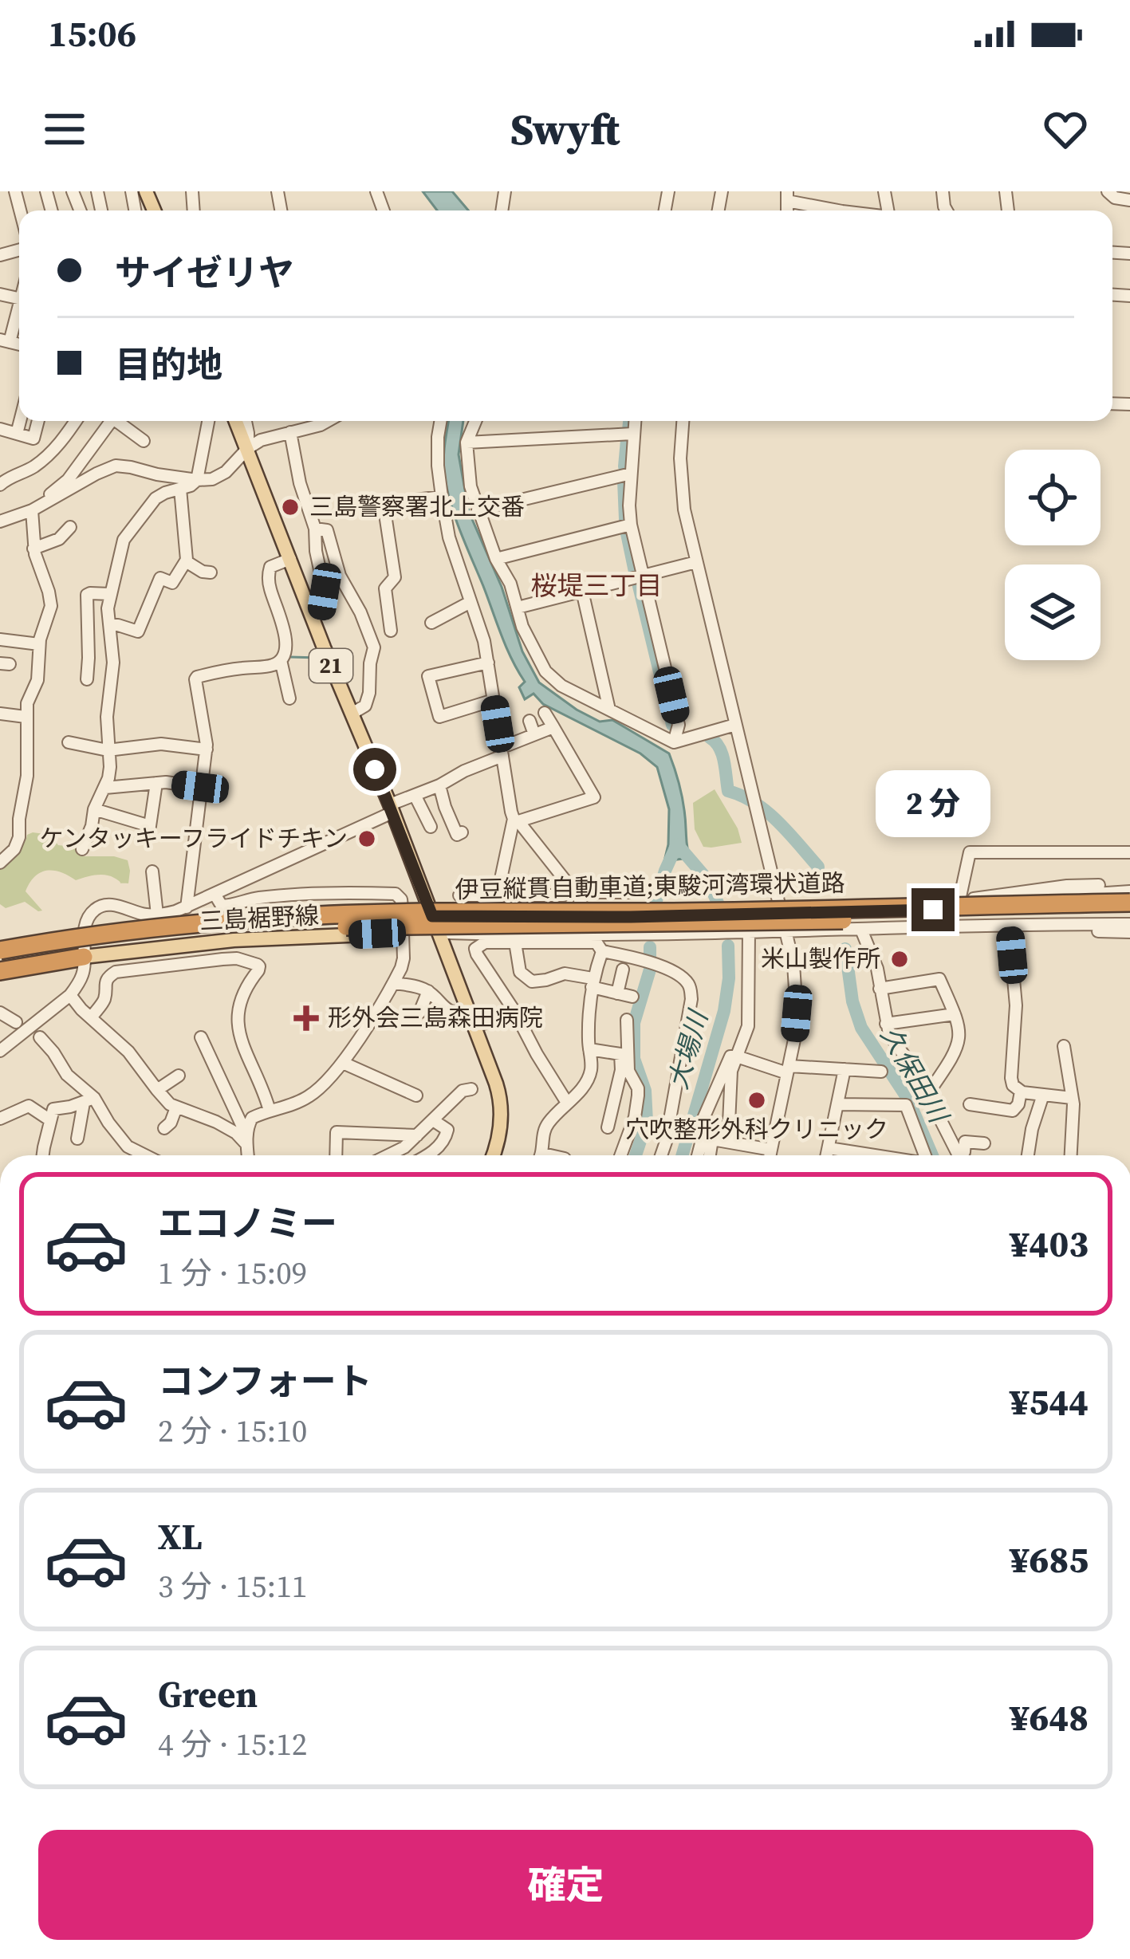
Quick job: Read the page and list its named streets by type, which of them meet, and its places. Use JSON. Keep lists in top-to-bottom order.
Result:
{
  "streets": {
    "highway": ["伊豆縦貫自動車道;東駿河湾環状道路"],
    "main road": ["21", "三島裾野線"]
  },
  "crossings": [
    ["21", "三島裾野線"]
  ],
  "districts": ["桜堤三丁目"],
  "water": ["大場川", "久保田川"],
  "places": {
    "other": [
      "三島警察署北上交番",
      "ケンタッキーフライドチキン",
      "米山製作所",
      "穴吹整形外科クリニック"
    ],
    "health": ["形外会三島森田病院"]
  },
  "page": {
    "status": "15:06",
    "header": "Swyft",
    "banner": ["サイゼリヤ", "目的地"],
    "bubble": "2 分",
    "list": [
      {
        "name": "エコノミー",
        "note": "1 分 · 15:09",
        "value": "¥403"
      },
      {
        "name": "コンフォート",
        "note": "2 分 · 15:10",
        "value": "¥544"
      },
      {
        "name": "XL",
        "note": "3 分 · 15:11",
        "value": "¥685"
      },
      {
        "name": "Green",
        "note": "4 分 · 15:12",
        "value": "¥648"
      }
    ],
    "buttons": "確定"
  }
}
